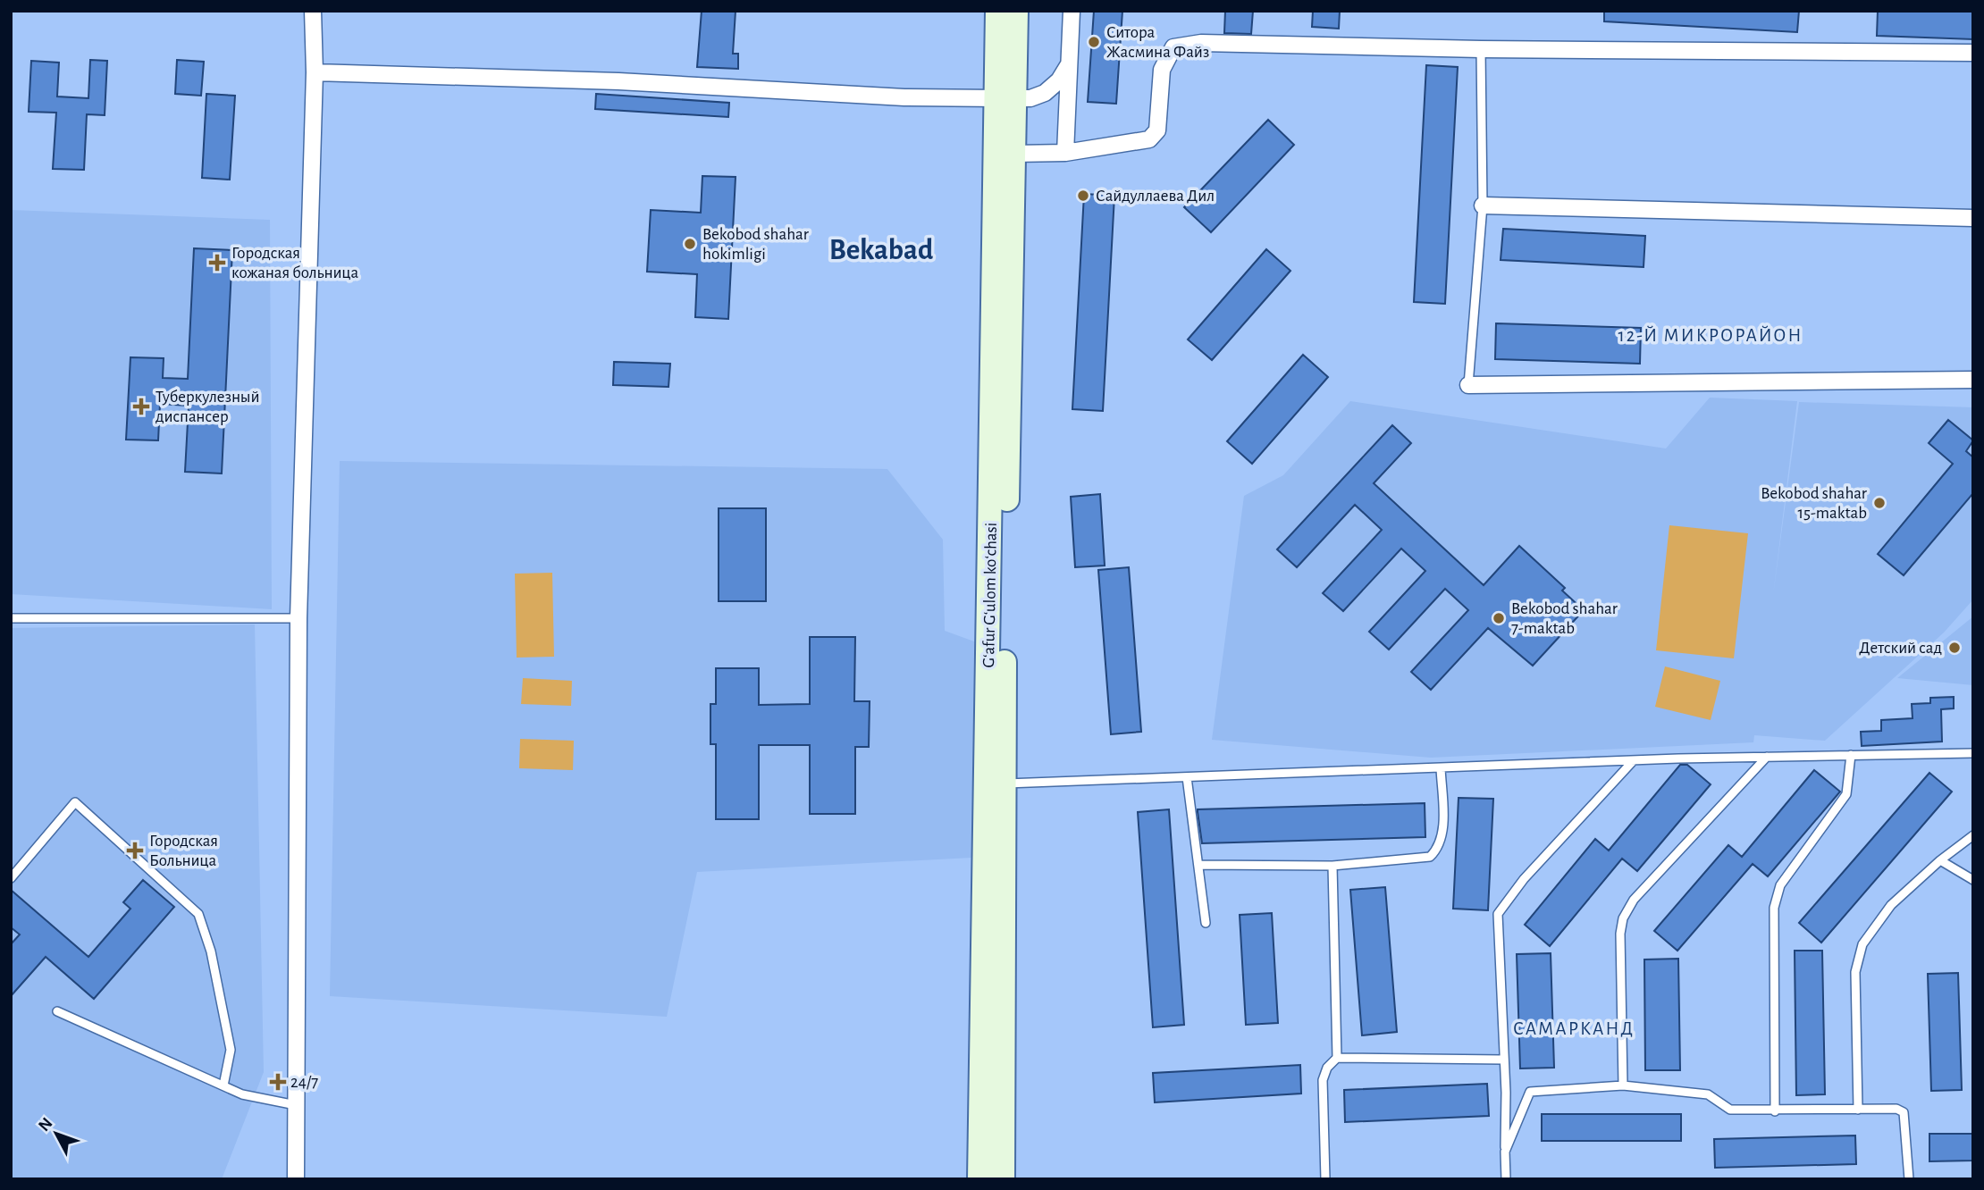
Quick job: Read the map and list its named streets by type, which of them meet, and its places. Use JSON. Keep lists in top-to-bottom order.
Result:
{
  "streets": {
    "main road": ["Gʻafur Gʻulom koʻchasi"]
  },
  "districts": ["Bekabad", "12-Й МИКРОРАЙОН", "САМАРКАНД"],
  "places": {
    "other": [
      "Ситора Жасмина Файз",
      "Сайдуллаева Дил",
      "Bekobod shahar hokimligi",
      "Bekobod shahar 15-maktab",
      "Bekobod shahar 7-maktab",
      "Детский сад"
    ],
    "health": [
      "Городская кожаная больница",
      "Туберкулезный диспансер",
      "Городская Больница",
      "24/7"
    ]
  },
  "north": "top left"
}
